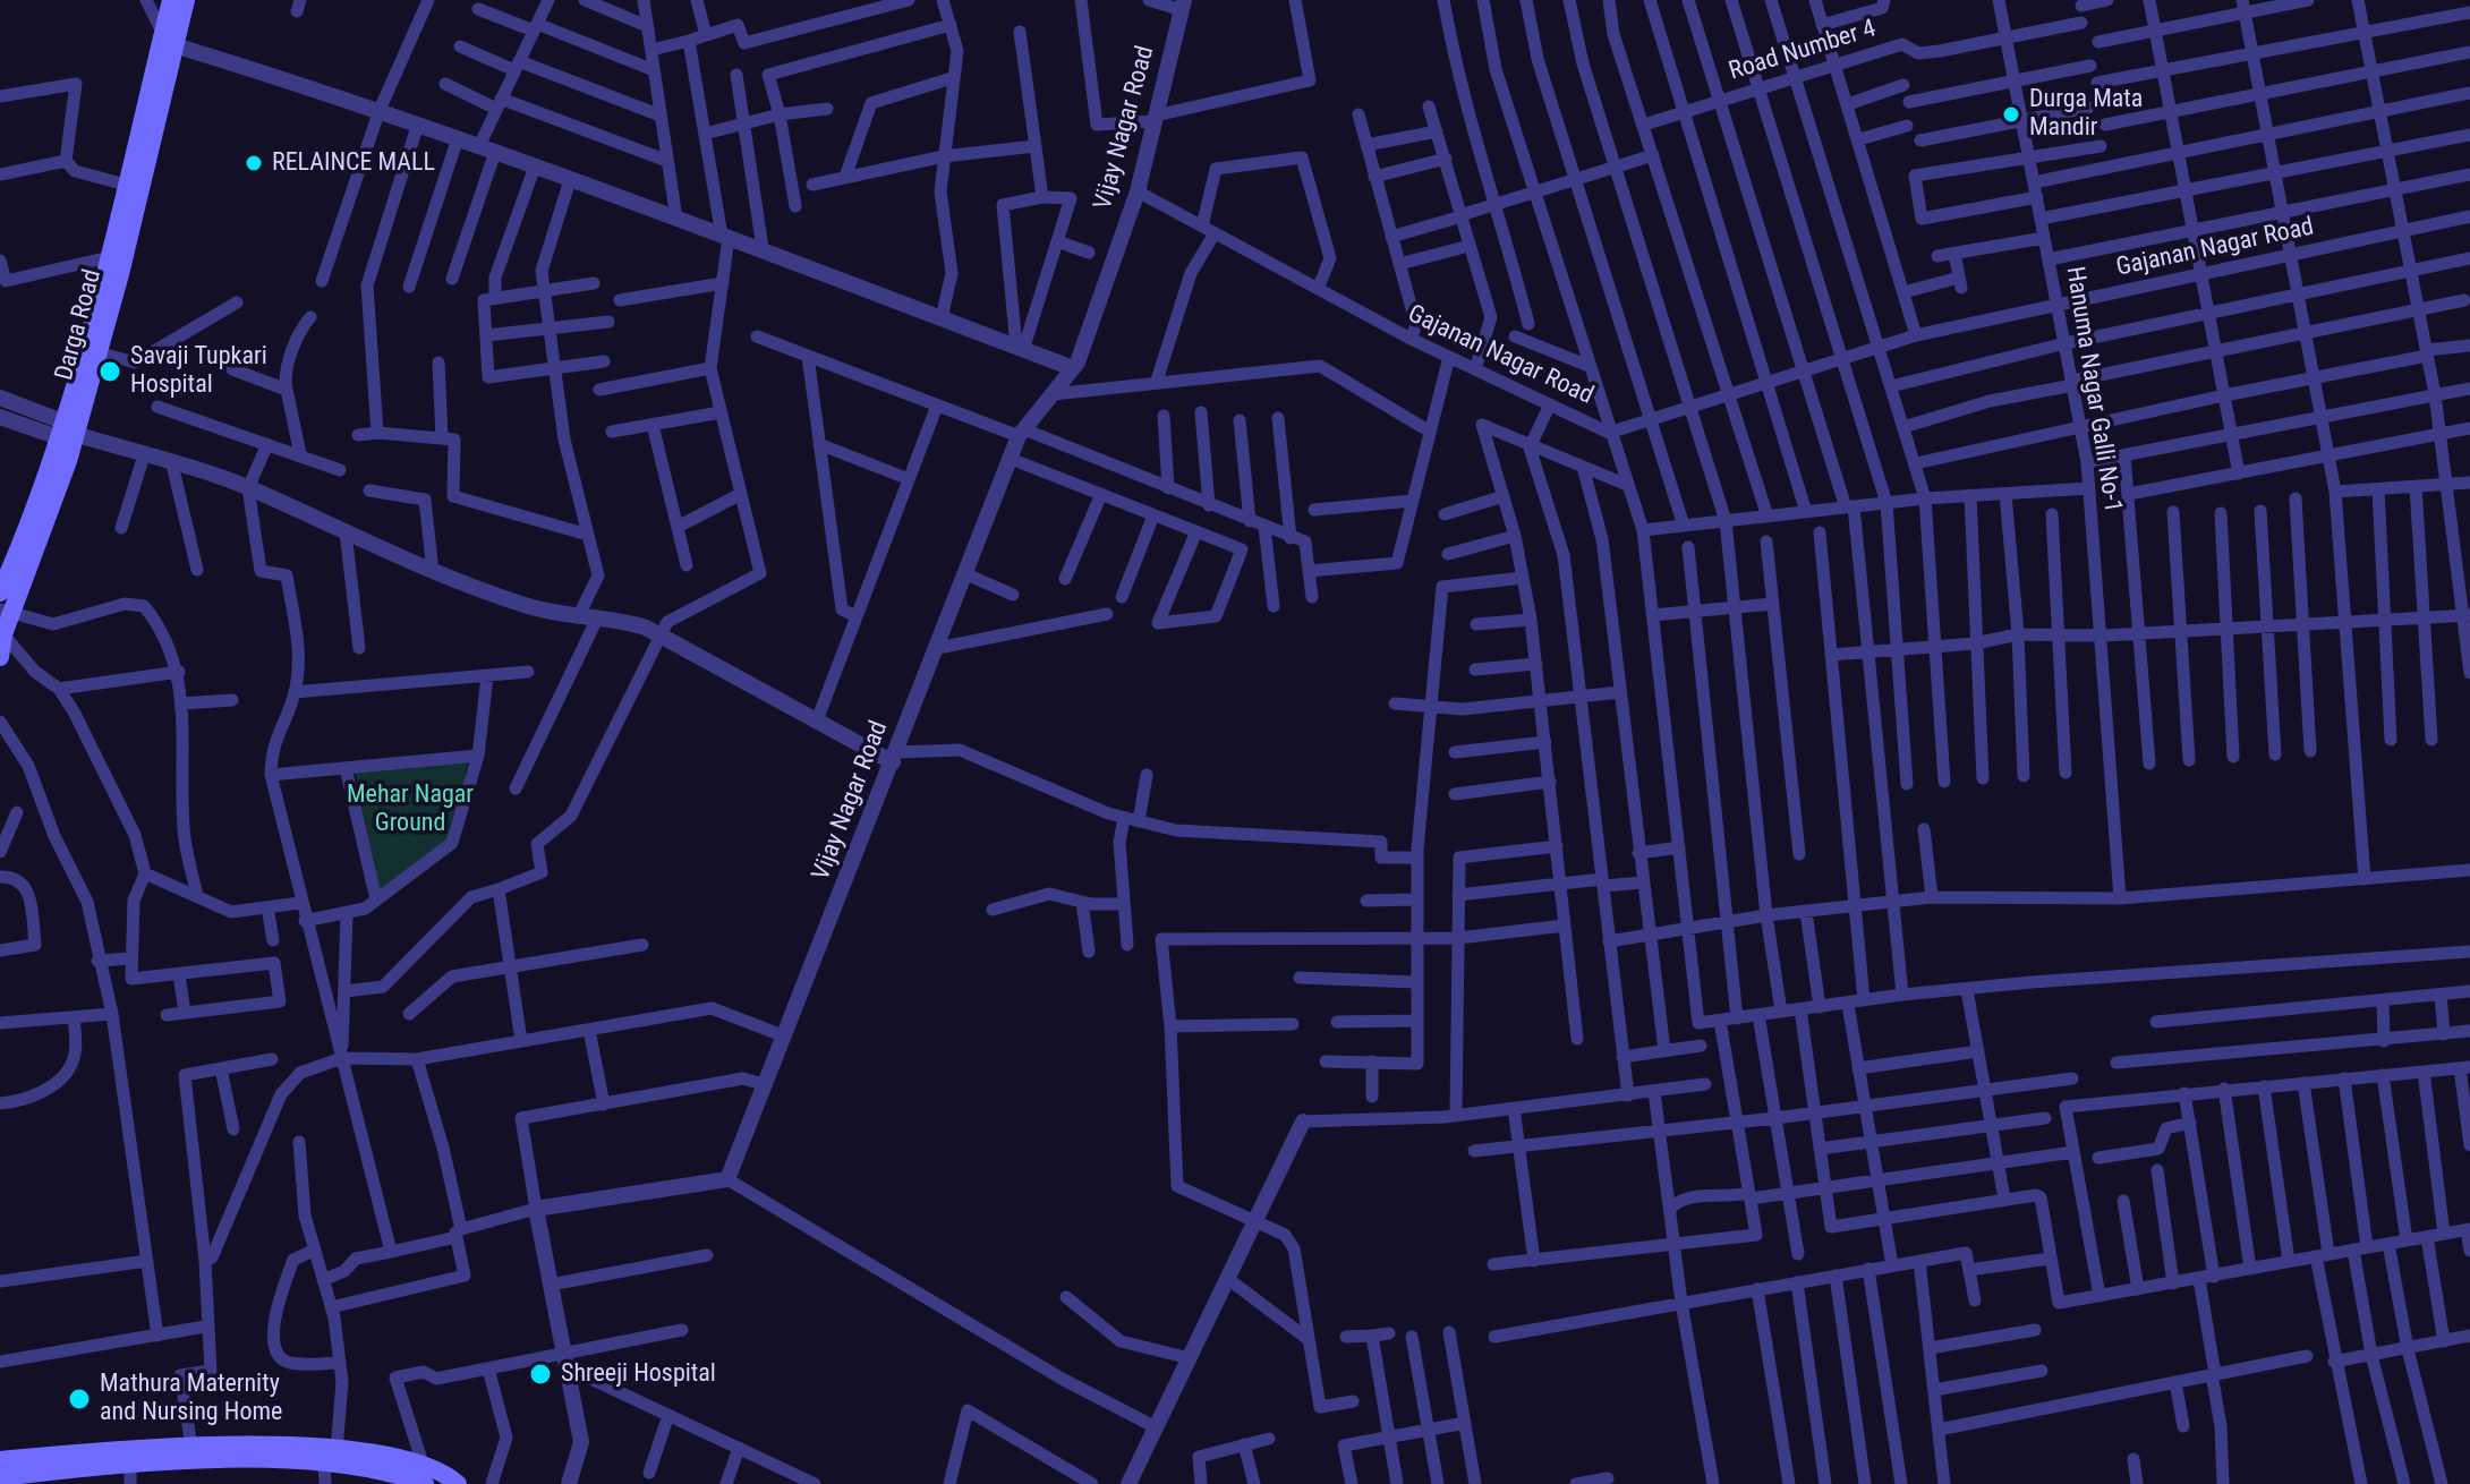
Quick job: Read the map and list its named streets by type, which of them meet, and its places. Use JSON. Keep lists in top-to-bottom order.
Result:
{
  "streets": {
    "main road": ["Darga Road"],
    "street": [
      "Road Number 4",
      "Vijay Nagar Road",
      "Gajanan Nagar Road",
      "Hanuma Nagar Galli No-1"
    ]
  },
  "crossings": [
    ["Road Number 4", "Hanuma Nagar Galli No-1"],
    ["Vijay Nagar Road", "Gajanan Nagar Road"],
    ["Gajanan Nagar Road", "Hanuma Nagar Galli No-1"]
  ],
  "parks": ["Mehar Nagar Ground"],
  "places": [
    "Durga Mata Mandir",
    "RELAINCE MALL",
    "Savaji Tupkari Hospital",
    "Shreeji Hospital",
    "Mathura Maternity and Nursing Home"
  ]
}
